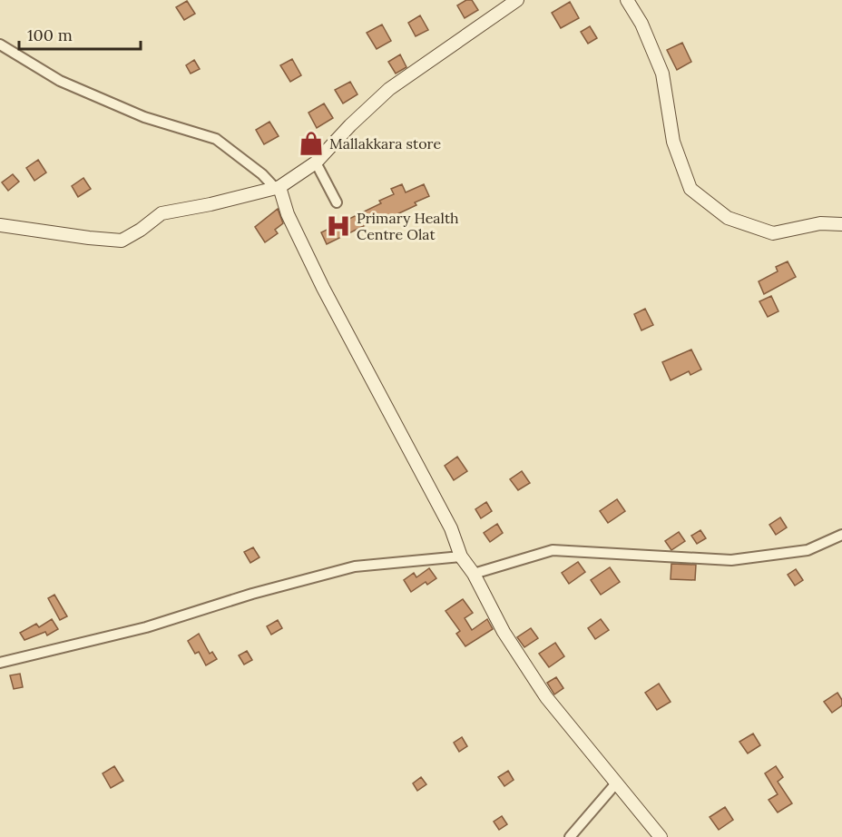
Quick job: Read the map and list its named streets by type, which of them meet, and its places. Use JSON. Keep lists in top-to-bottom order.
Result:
{
  "places": {
    "shop": ["Mallakkara store"],
    "hospital": ["Primary Health Centre Olat"]
  },
  "scale_bar": "100 m"
}
